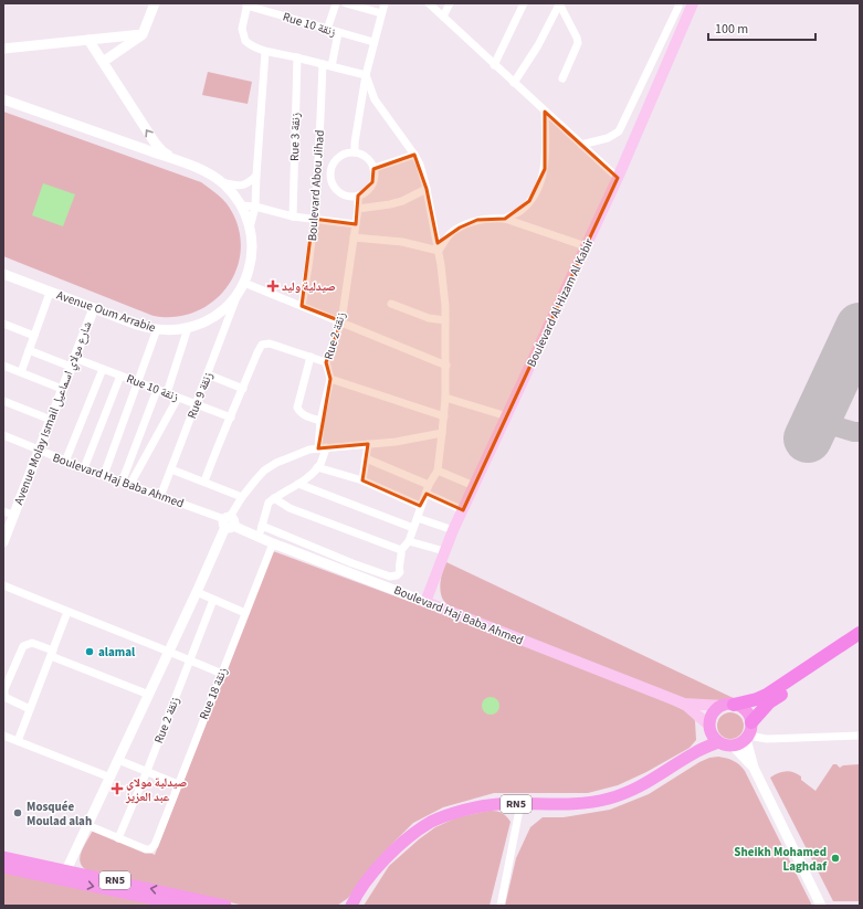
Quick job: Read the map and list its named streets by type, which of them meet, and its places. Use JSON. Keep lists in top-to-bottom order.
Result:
{
  "streets": {
    "main road": ["Boulevard Al Hizam Al Kabir", "Boulevard Haj Baba Ahmed", "RN5"],
    "street": [
      "Rue 10 زنقة",
      "Rue 3 زنقة",
      "Boulevard Abou Jihad",
      "Avenue Oum Arrabie",
      "Rue 2 زنقة",
      "Rue 9 زنقة",
      "Avenue Molay Ismail شارع مولاي اسماعيل",
      "Rue 18 زنقة"
    ]
  },
  "crossings": [
    ["Rue 10 زنقة", "Rue 9 زنقة"],
    ["Rue 10 زنقة", "Avenue Molay Ismail شارع مولاي اسماعيل"],
    ["Boulevard Al Hizam Al Kabir", "Boulevard Haj Baba Ahmed"],
    ["Avenue Oum Arrabie", "Rue 9 زنقة"],
    ["Avenue Oum Arrabie", "Avenue Molay Ismail شارع مولاي اسماعيل"],
    ["Rue 2 زنقة", "Rue 18 زنقة"],
    ["Rue 9 زنقة", "Boulevard Haj Baba Ahmed"],
    ["Avenue Molay Ismail شارع مولاي اسماعيل", "Boulevard Haj Baba Ahmed"],
    ["Boulevard Haj Baba Ahmed", "Rue 18 زنقة"]
  ],
  "places": {
    "health": ["صيدلية وليد", "صيدلية مولاي عبد العزيز"],
    "other": ["alamal", "Mosquée Moulad alah", "Sheikh Mohamed Laghdaf"]
  },
  "scale_bar": "100 m"
}
